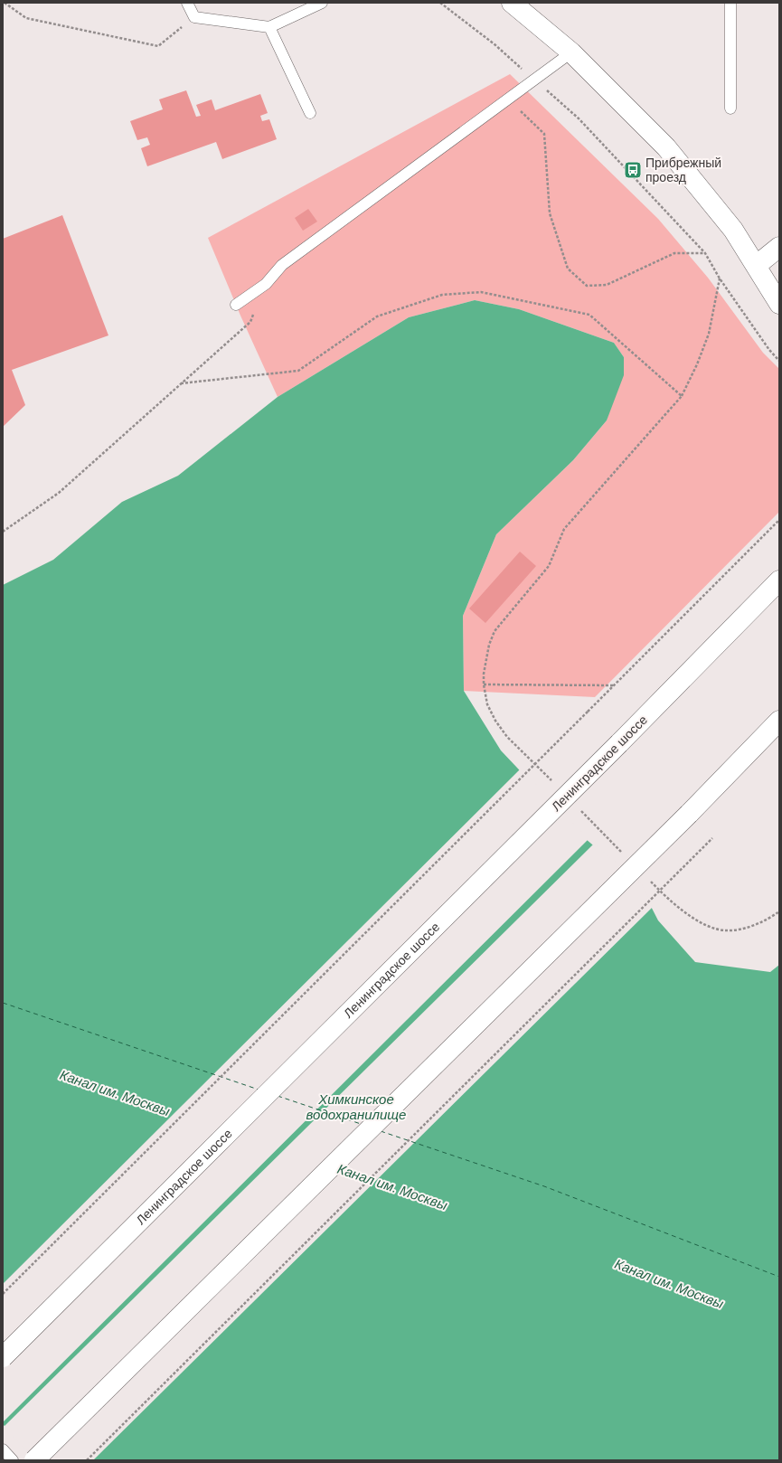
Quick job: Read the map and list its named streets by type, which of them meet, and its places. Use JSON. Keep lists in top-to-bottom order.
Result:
{
  "streets": {
    "main road": ["Ленинградское шоссе"]
  },
  "water": ["Канал им. Москвы", "Химкинское водохранилище"],
  "places": {
    "bus stop": ["Прибрежный проезд"]
  }
}
